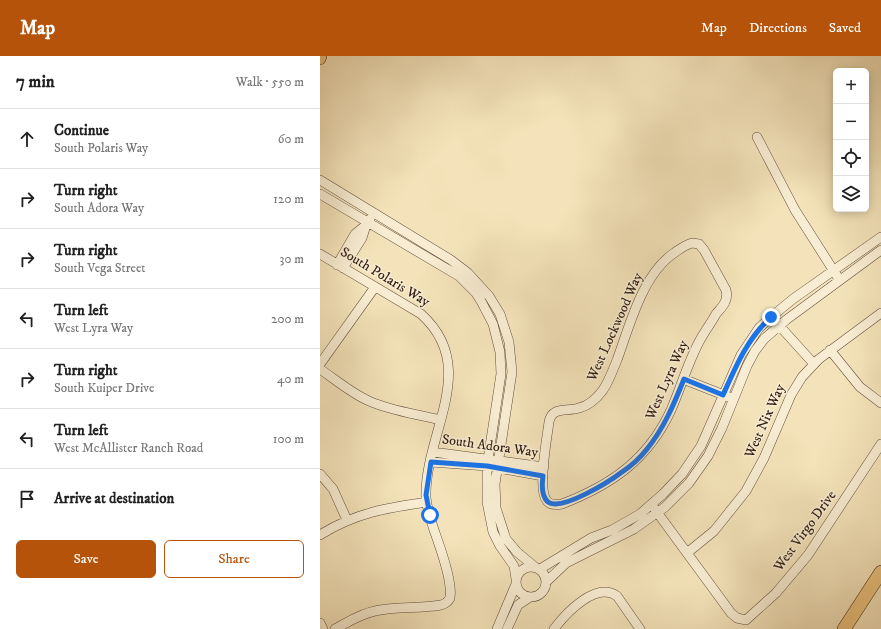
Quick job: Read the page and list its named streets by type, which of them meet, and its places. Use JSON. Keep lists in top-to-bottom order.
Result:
{
  "streets": {
    "street": [
      "South Polaris Way",
      "West Lockwood Way",
      "West Lyra Way",
      "West Nix Way",
      "South Adora Way",
      "West Virgo Drive"
    ]
  },
  "crossings": [
    ["South Polaris Way", "South Adora Way"],
    ["West Lockwood Way", "West Lyra Way"],
    ["West Lockwood Way", "South Adora Way"],
    ["West Lyra Way", "South Adora Way"],
    ["West Nix Way", "West Virgo Drive"]
  ],
  "page": {
    "header": "Map",
    "nav": ["Map", "Directions", "Saved"],
    "heading": ["7 min", "Walk · 550 m"],
    "map_buttons": ["+", "−"],
    "list": [
      ["Continue", "South Polaris Way", "60 m"],
      ["Turn right", "South Adora Way", "120 m"],
      ["Turn right", "South Vega Street", "30 m"],
      ["Turn left", "West Lyra Way", "200 m"],
      ["Turn right", "South Kuiper Drive", "40 m"],
      ["Turn left", "West McAllister Ranch Road", "100 m"],
      "Arrive at destination"
    ],
    "buttons": ["Save", "Share"]
  }
}
